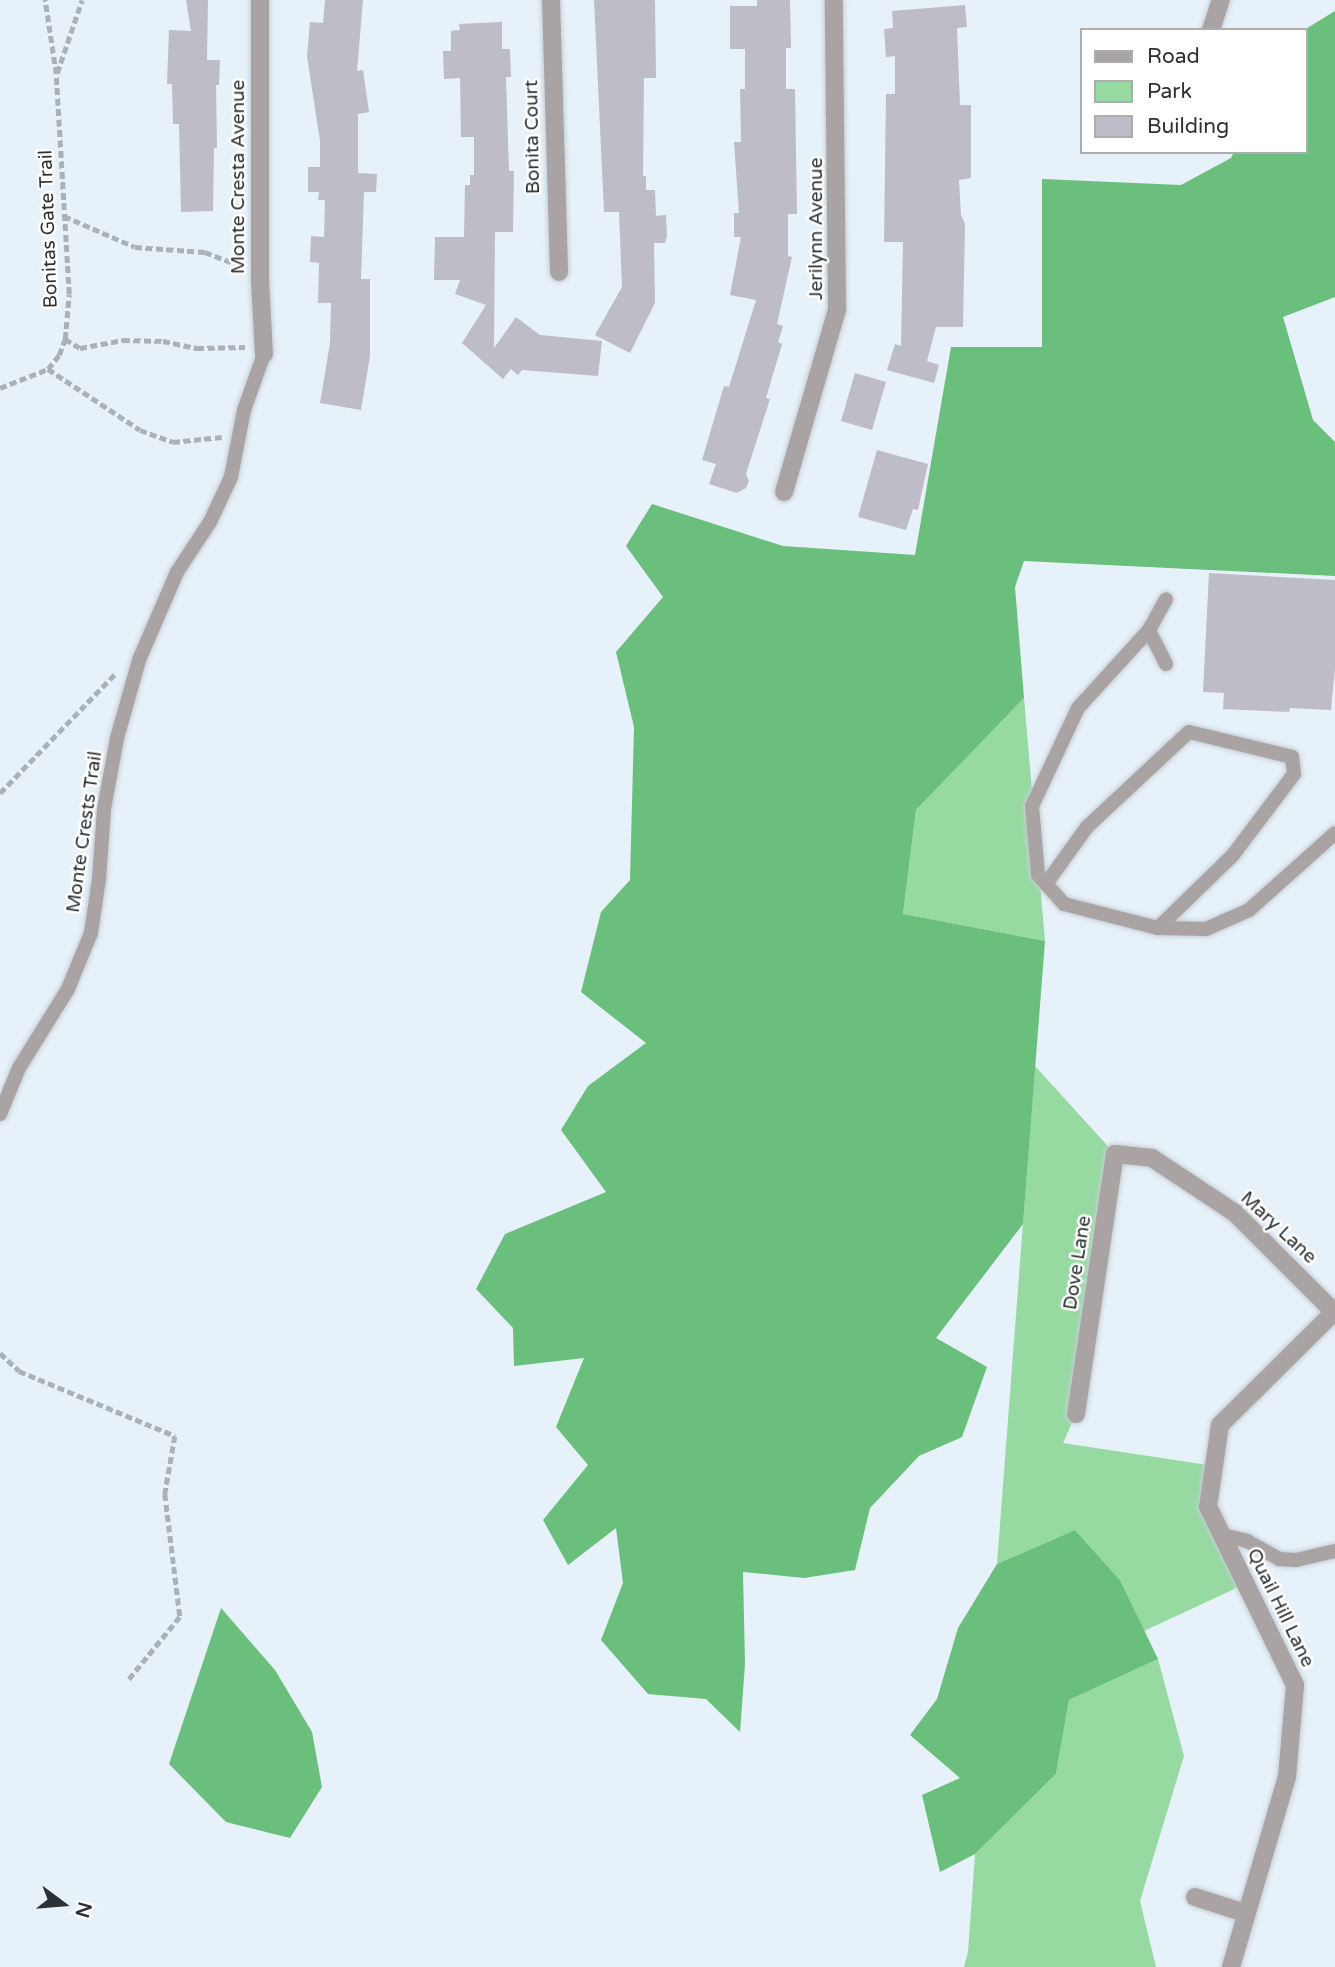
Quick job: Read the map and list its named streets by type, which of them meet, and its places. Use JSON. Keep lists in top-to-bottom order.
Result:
{
  "streets": {
    "street": [
      "Bonita Court",
      "Monte Cresta Avenue",
      "Jerilynn Avenue",
      "Mary Lane",
      "Dove Lane",
      "Quail Hill Lane"
    ],
    "lane": ["Monte Crests Trail"],
    "path": ["Bonitas Gate Trail"]
  },
  "crossings": [
    ["Monte Cresta Avenue", "Monte Crests Trail"],
    ["Mary Lane", "Dove Lane"],
    ["Mary Lane", "Quail Hill Lane"]
  ],
  "legend": ["Road", "Park", "Building"],
  "north": "right"
}
